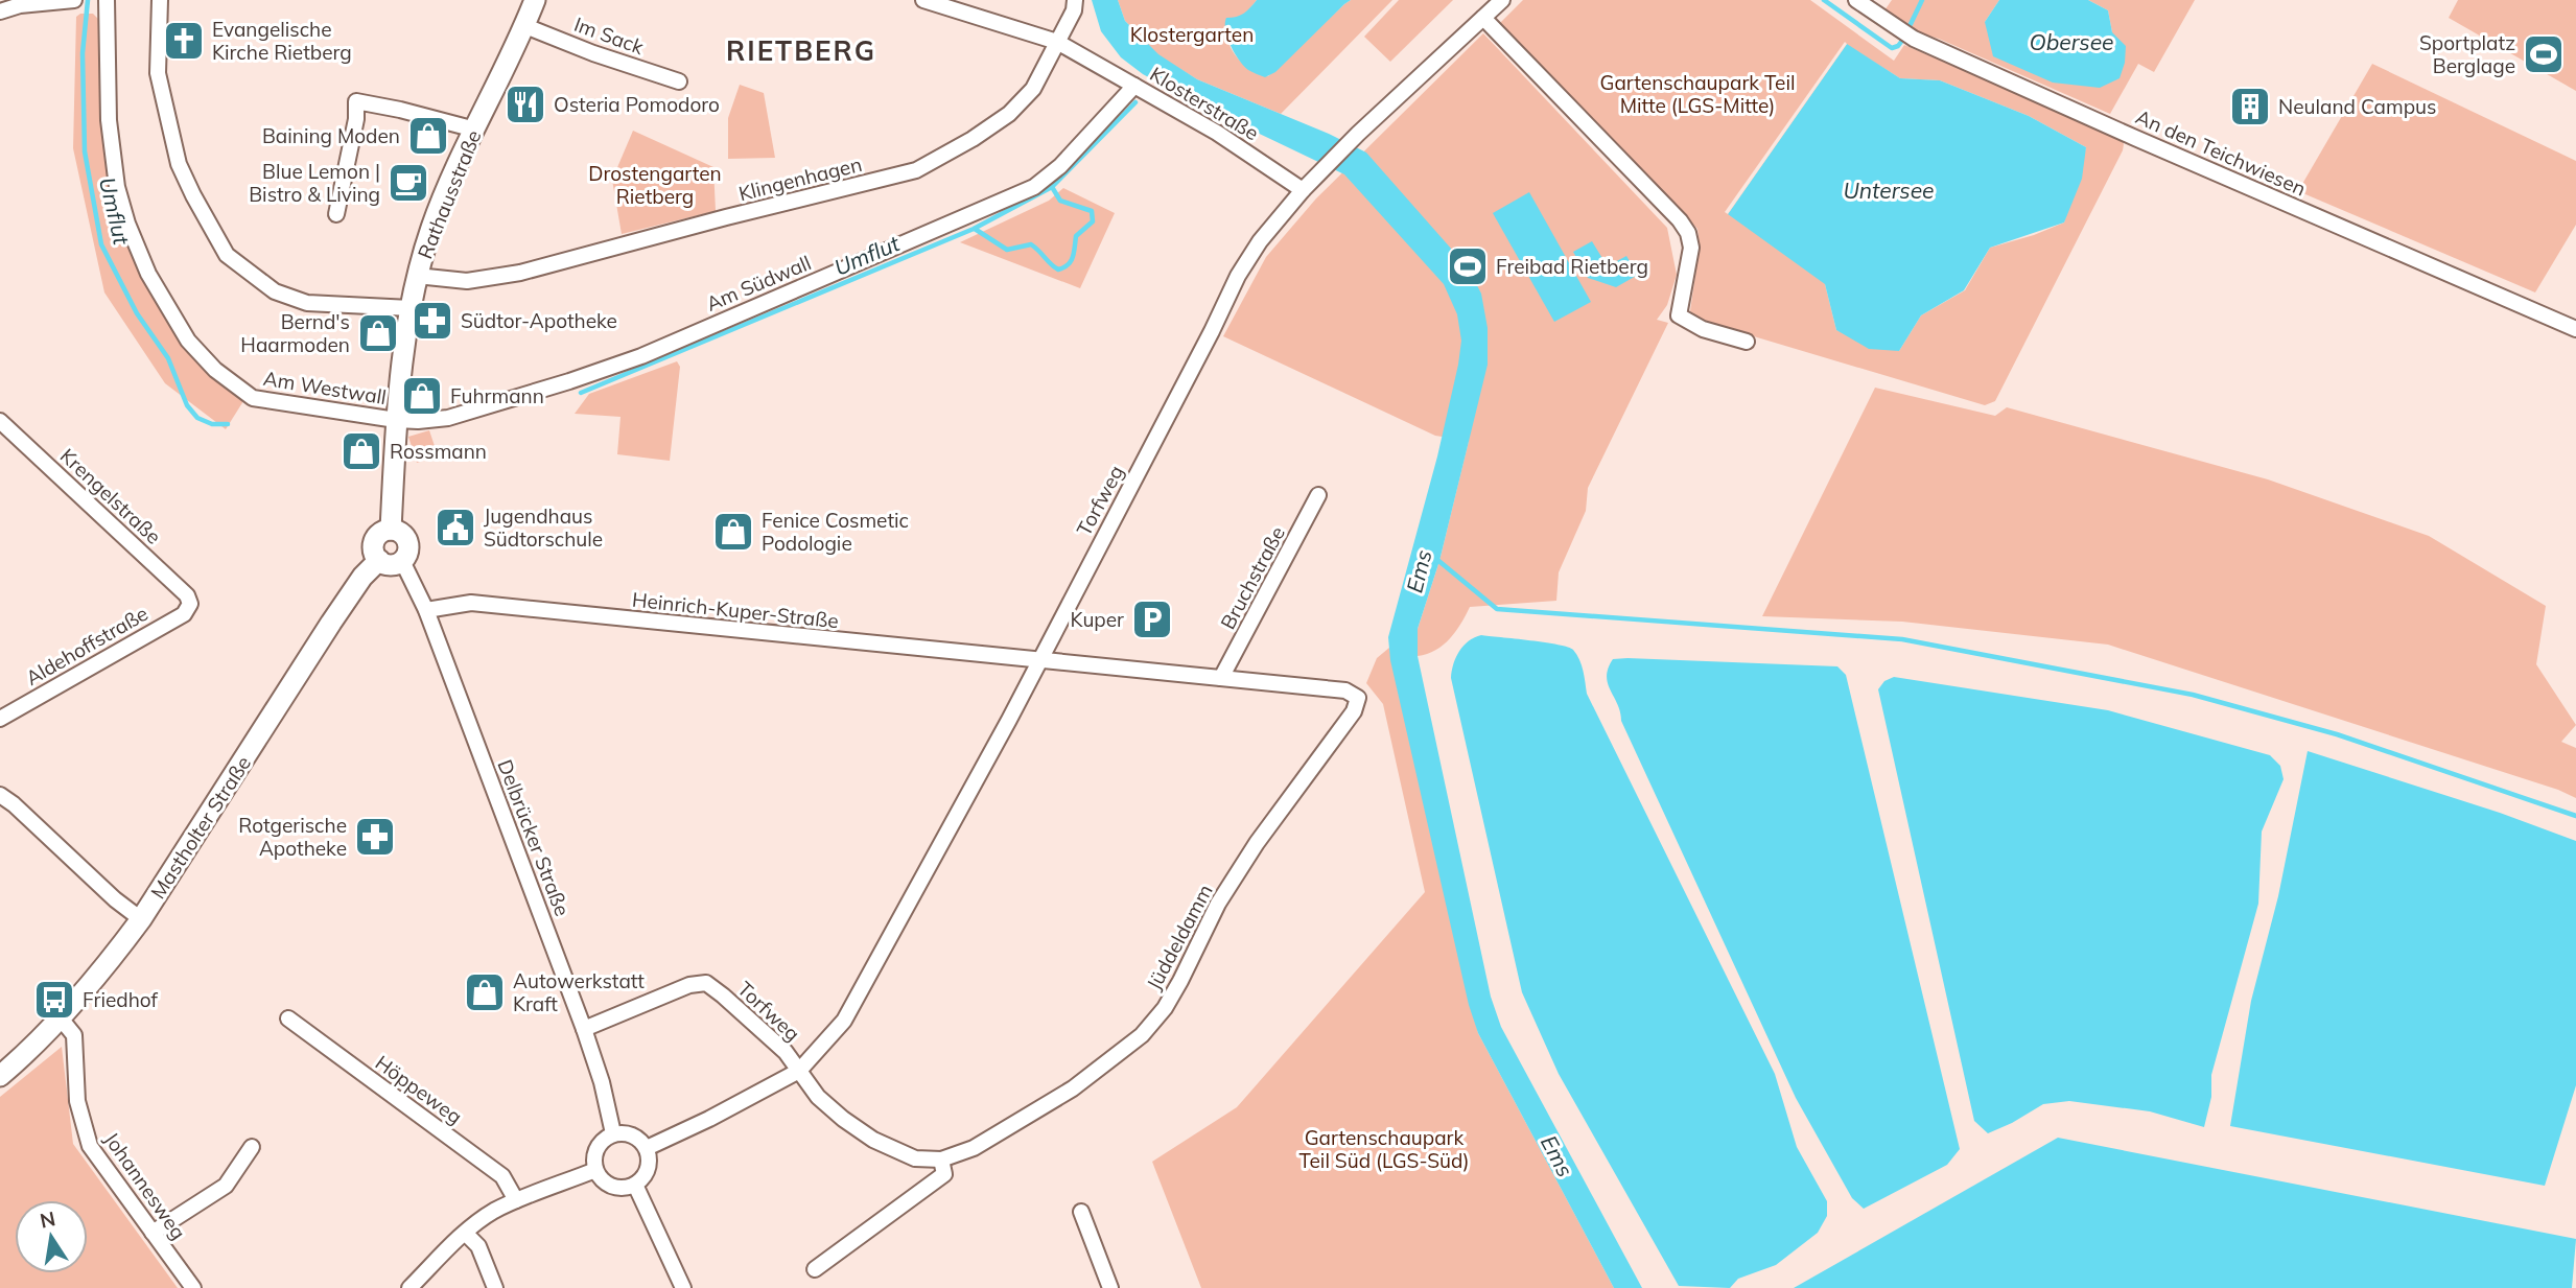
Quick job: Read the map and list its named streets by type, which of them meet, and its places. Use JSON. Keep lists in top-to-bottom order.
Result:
{
  "streets": {
    "street": [
      "Im Sack",
      "Klosterstraße",
      "An den Teichwiesen",
      "Klingenhagen",
      "Rathausstraße",
      "Am Südwall",
      "Am Westwall",
      "Krengelstraße",
      "Torfweg",
      "Bruchstraße",
      "Heinrich-Kuper-Straße",
      "Aldehoffstraße",
      "Mastholter Straße",
      "Delbrücker Straße",
      "Jüddeldamm",
      "Höppeweg",
      "Johannesweg"
    ]
  },
  "crossings": [
    ["Im Sack", "Rathausstraße"],
    ["Klosterstraße", "Klingenhagen"],
    ["Klosterstraße", "Am Südwall"],
    ["Klosterstraße", "Torfweg"],
    ["Klingenhagen", "Rathausstraße"],
    ["Rathausstraße", "Am Südwall"],
    ["Rathausstraße", "Am Westwall"],
    ["Rathausstraße", "Mastholter Straße"],
    ["Rathausstraße", "Delbrücker Straße"],
    ["Am Südwall", "Am Westwall"],
    ["Krengelstraße", "Aldehoffstraße"],
    ["Torfweg", "Heinrich-Kuper-Straße"],
    ["Torfweg", "Delbrücker Straße"],
    ["Torfweg", "Jüddeldamm"],
    ["Bruchstraße", "Jüddeldamm"],
    ["Heinrich-Kuper-Straße", "Delbrücker Straße"],
    ["Mastholter Straße", "Delbrücker Straße"],
    ["Mastholter Straße", "Johannesweg"]
  ],
  "districts": ["RIETBERG"],
  "water": [
    "Obersee",
    "Untersee",
    "Umflut",
    "Ems"
  ],
  "parks": [
    "Klostergarten",
    "Gartenschaupark Teil Mitte (LGS-Mitte)",
    "Drostengarten Rietberg",
    "Gartenschaupark Teil Süd (LGS-Süd)"
  ],
  "places": {
    "church": ["Evangelische Kirche Rietberg"],
    "sports": ["Sportplatz Berglage", "Freibad Rietberg"],
    "restaurant": ["Osteria Pomodoro"],
    "building": ["Neuland Campus"],
    "shop": [
      "Baining Moden",
      "Bernd's Haarmoden",
      "Fuhrmann",
      "Rossmann",
      "Fenice Cosmetic Podologie",
      "Autowerkstatt Kraft"
    ],
    "cafe": ["Blue Lemon | Bistro & Living"],
    "pharmacy": ["Südtor-Apotheke", "Rotgerische Apotheke"],
    "public building": ["Jugendhaus Südtorschule"],
    "parking": ["Kuper"],
    "bus stop": ["Friedhof"]
  },
  "north": "top"
}
